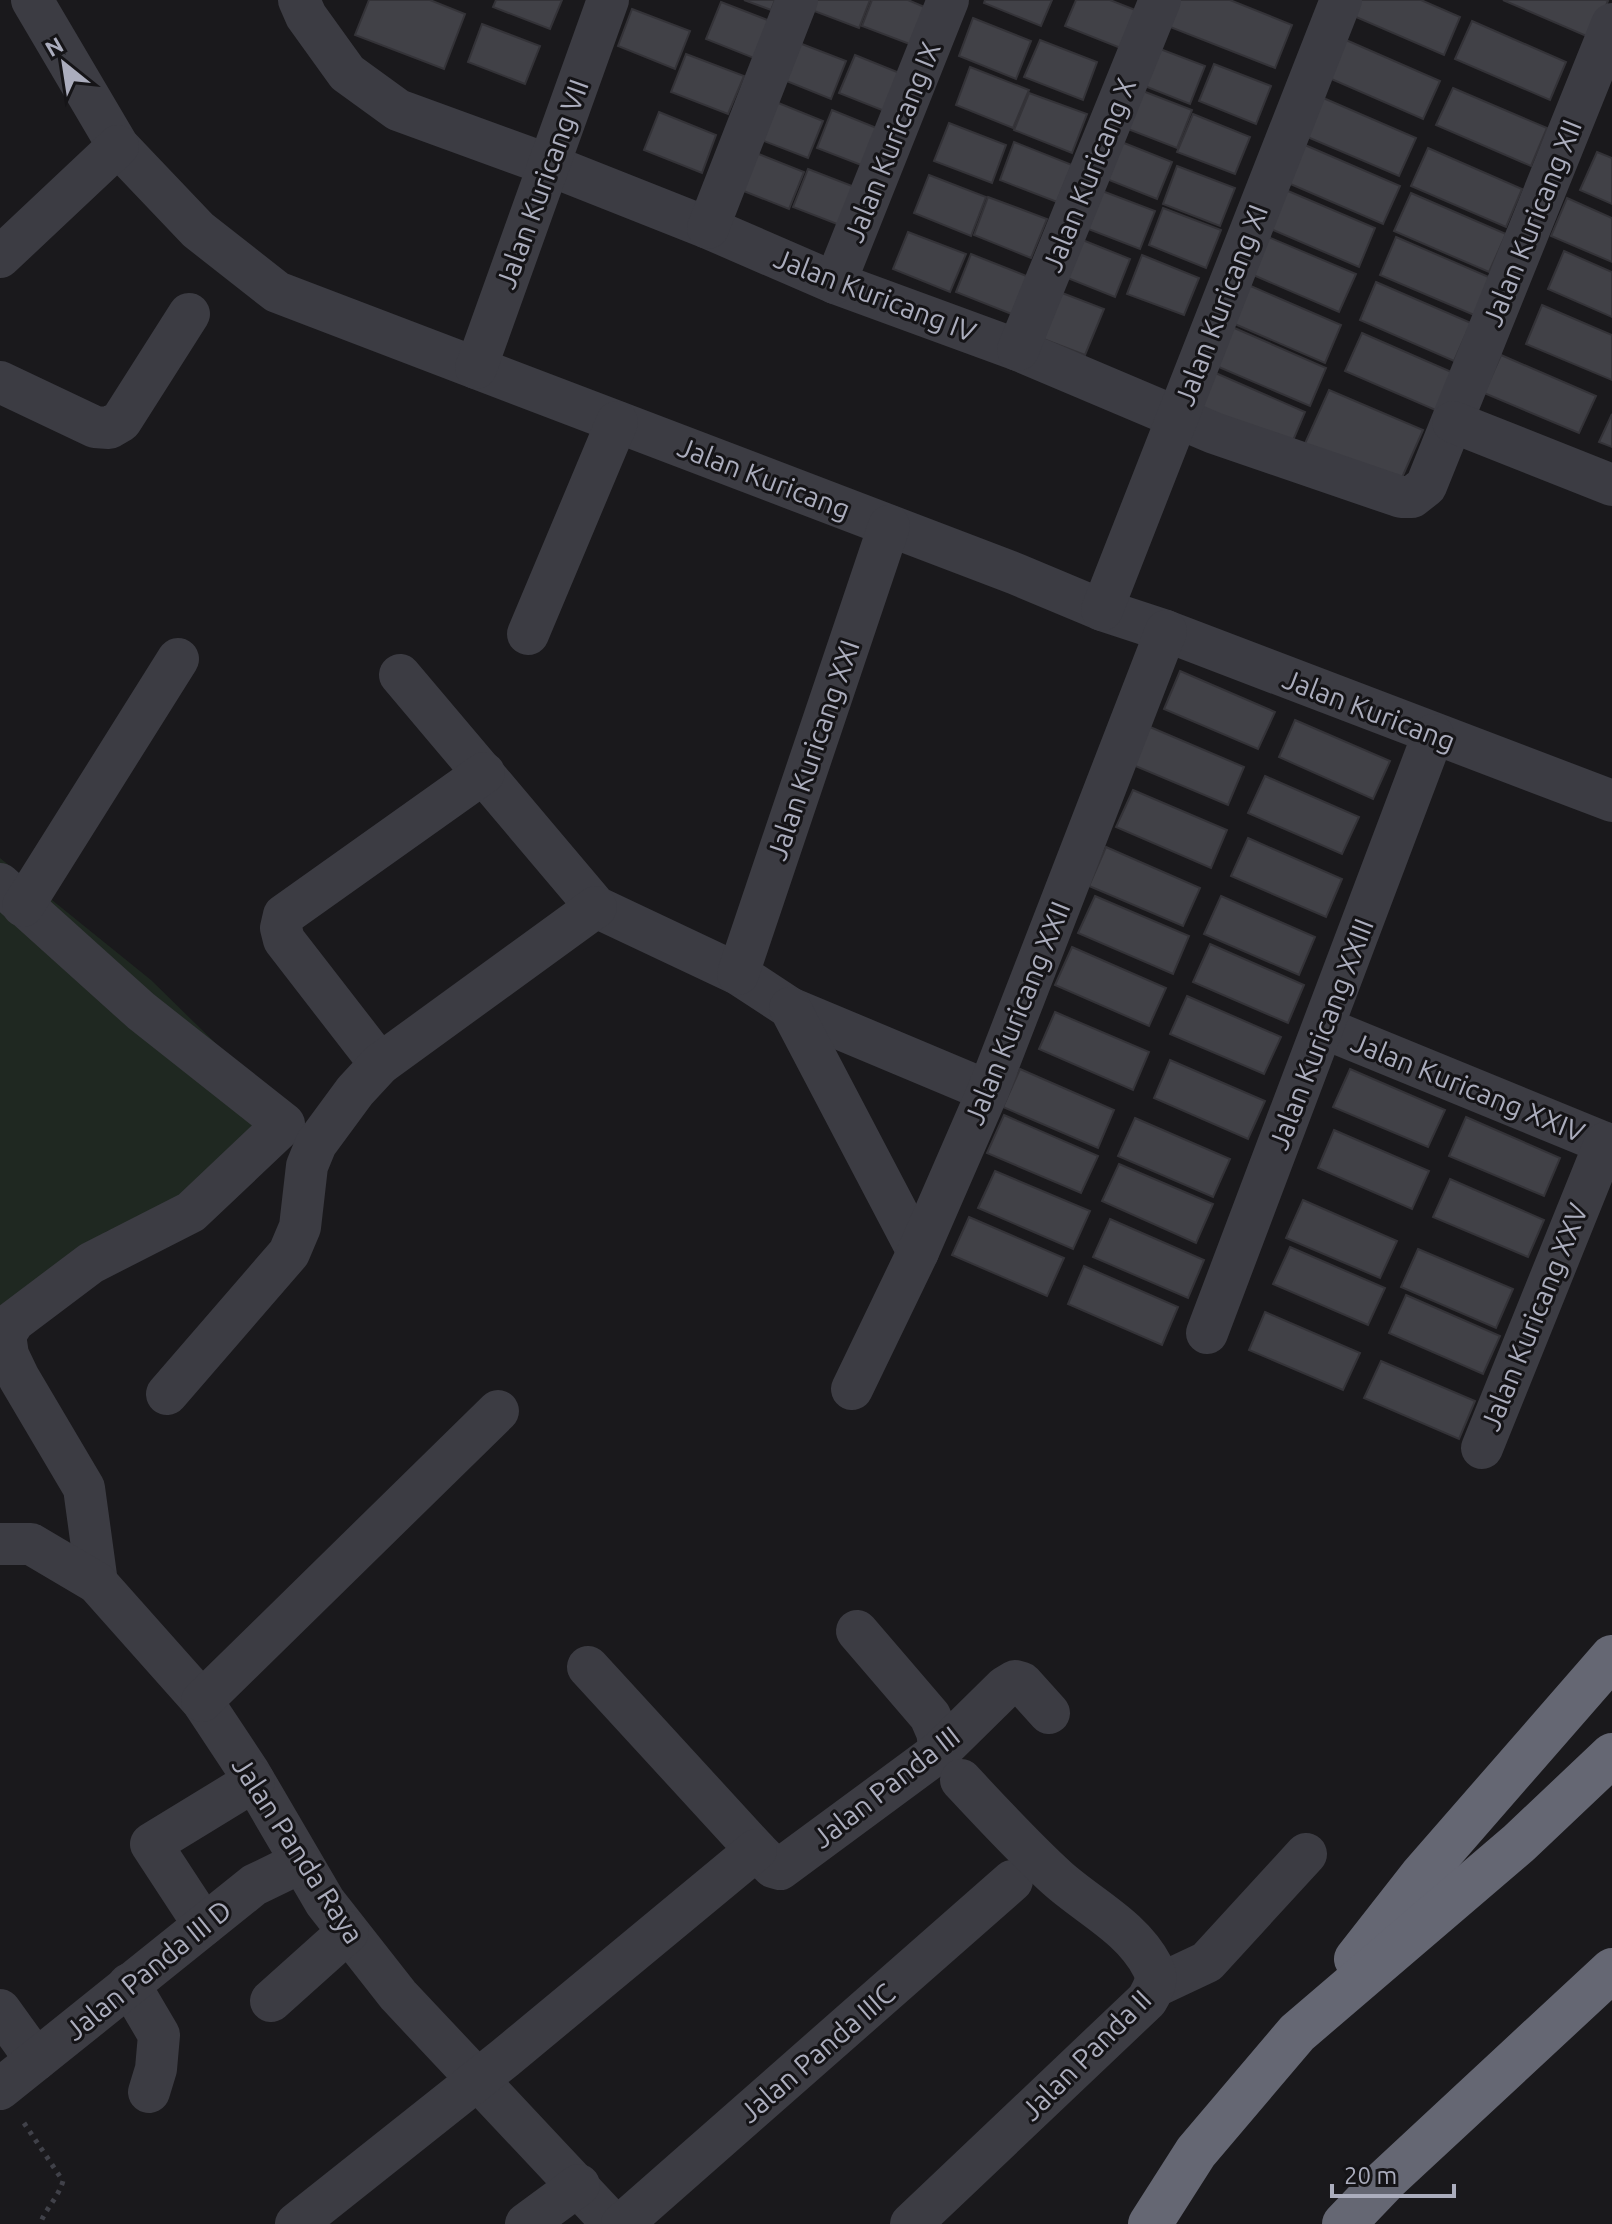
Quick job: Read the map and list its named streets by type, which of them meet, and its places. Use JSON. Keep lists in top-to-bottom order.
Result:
{
  "streets": {
    "street": [
      "Jalan Kuricang IX",
      "Jalan Kuricang X",
      "Jalan Kuricang VII",
      "Jalan Kuricang XII",
      "Jalan Kuricang IV",
      "Jalan Kuricang XI",
      "Jalan Kuricang",
      "Jalan Kuricang XXI",
      "Jalan Kuricang XXII",
      "Jalan Kuricang XXIII",
      "Jalan Kuricang XXIV",
      "Jalan Kuricang XXV",
      "Jalan Panda III",
      "Jalan Panda Raya",
      "Jalan Panda III D",
      "Jalan Panda IIIC",
      "Jalan Panda II"
    ]
  },
  "crossings": [
    ["Jalan Kuricang IX", "Jalan Kuricang IV"],
    ["Jalan Kuricang X", "Jalan Kuricang IV"],
    ["Jalan Kuricang VII", "Jalan Kuricang IV"],
    ["Jalan Kuricang VII", "Jalan Kuricang"],
    ["Jalan Kuricang XII", "Jalan Kuricang IV"],
    ["Jalan Kuricang IV", "Jalan Kuricang XI"],
    ["Jalan Kuricang XI", "Jalan Kuricang"],
    ["Jalan Kuricang", "Jalan Kuricang XXI"],
    ["Jalan Kuricang", "Jalan Kuricang XXII"],
    ["Jalan Kuricang", "Jalan Kuricang XXIII"],
    ["Jalan Kuricang XXIII", "Jalan Kuricang XXIV"],
    ["Jalan Kuricang XXIV", "Jalan Kuricang XXV"],
    ["Jalan Panda III", "Jalan Panda II"],
    ["Jalan Panda Raya", "Jalan Panda III D"]
  ],
  "scale_bar": "20 m",
  "north": "top left"
}
